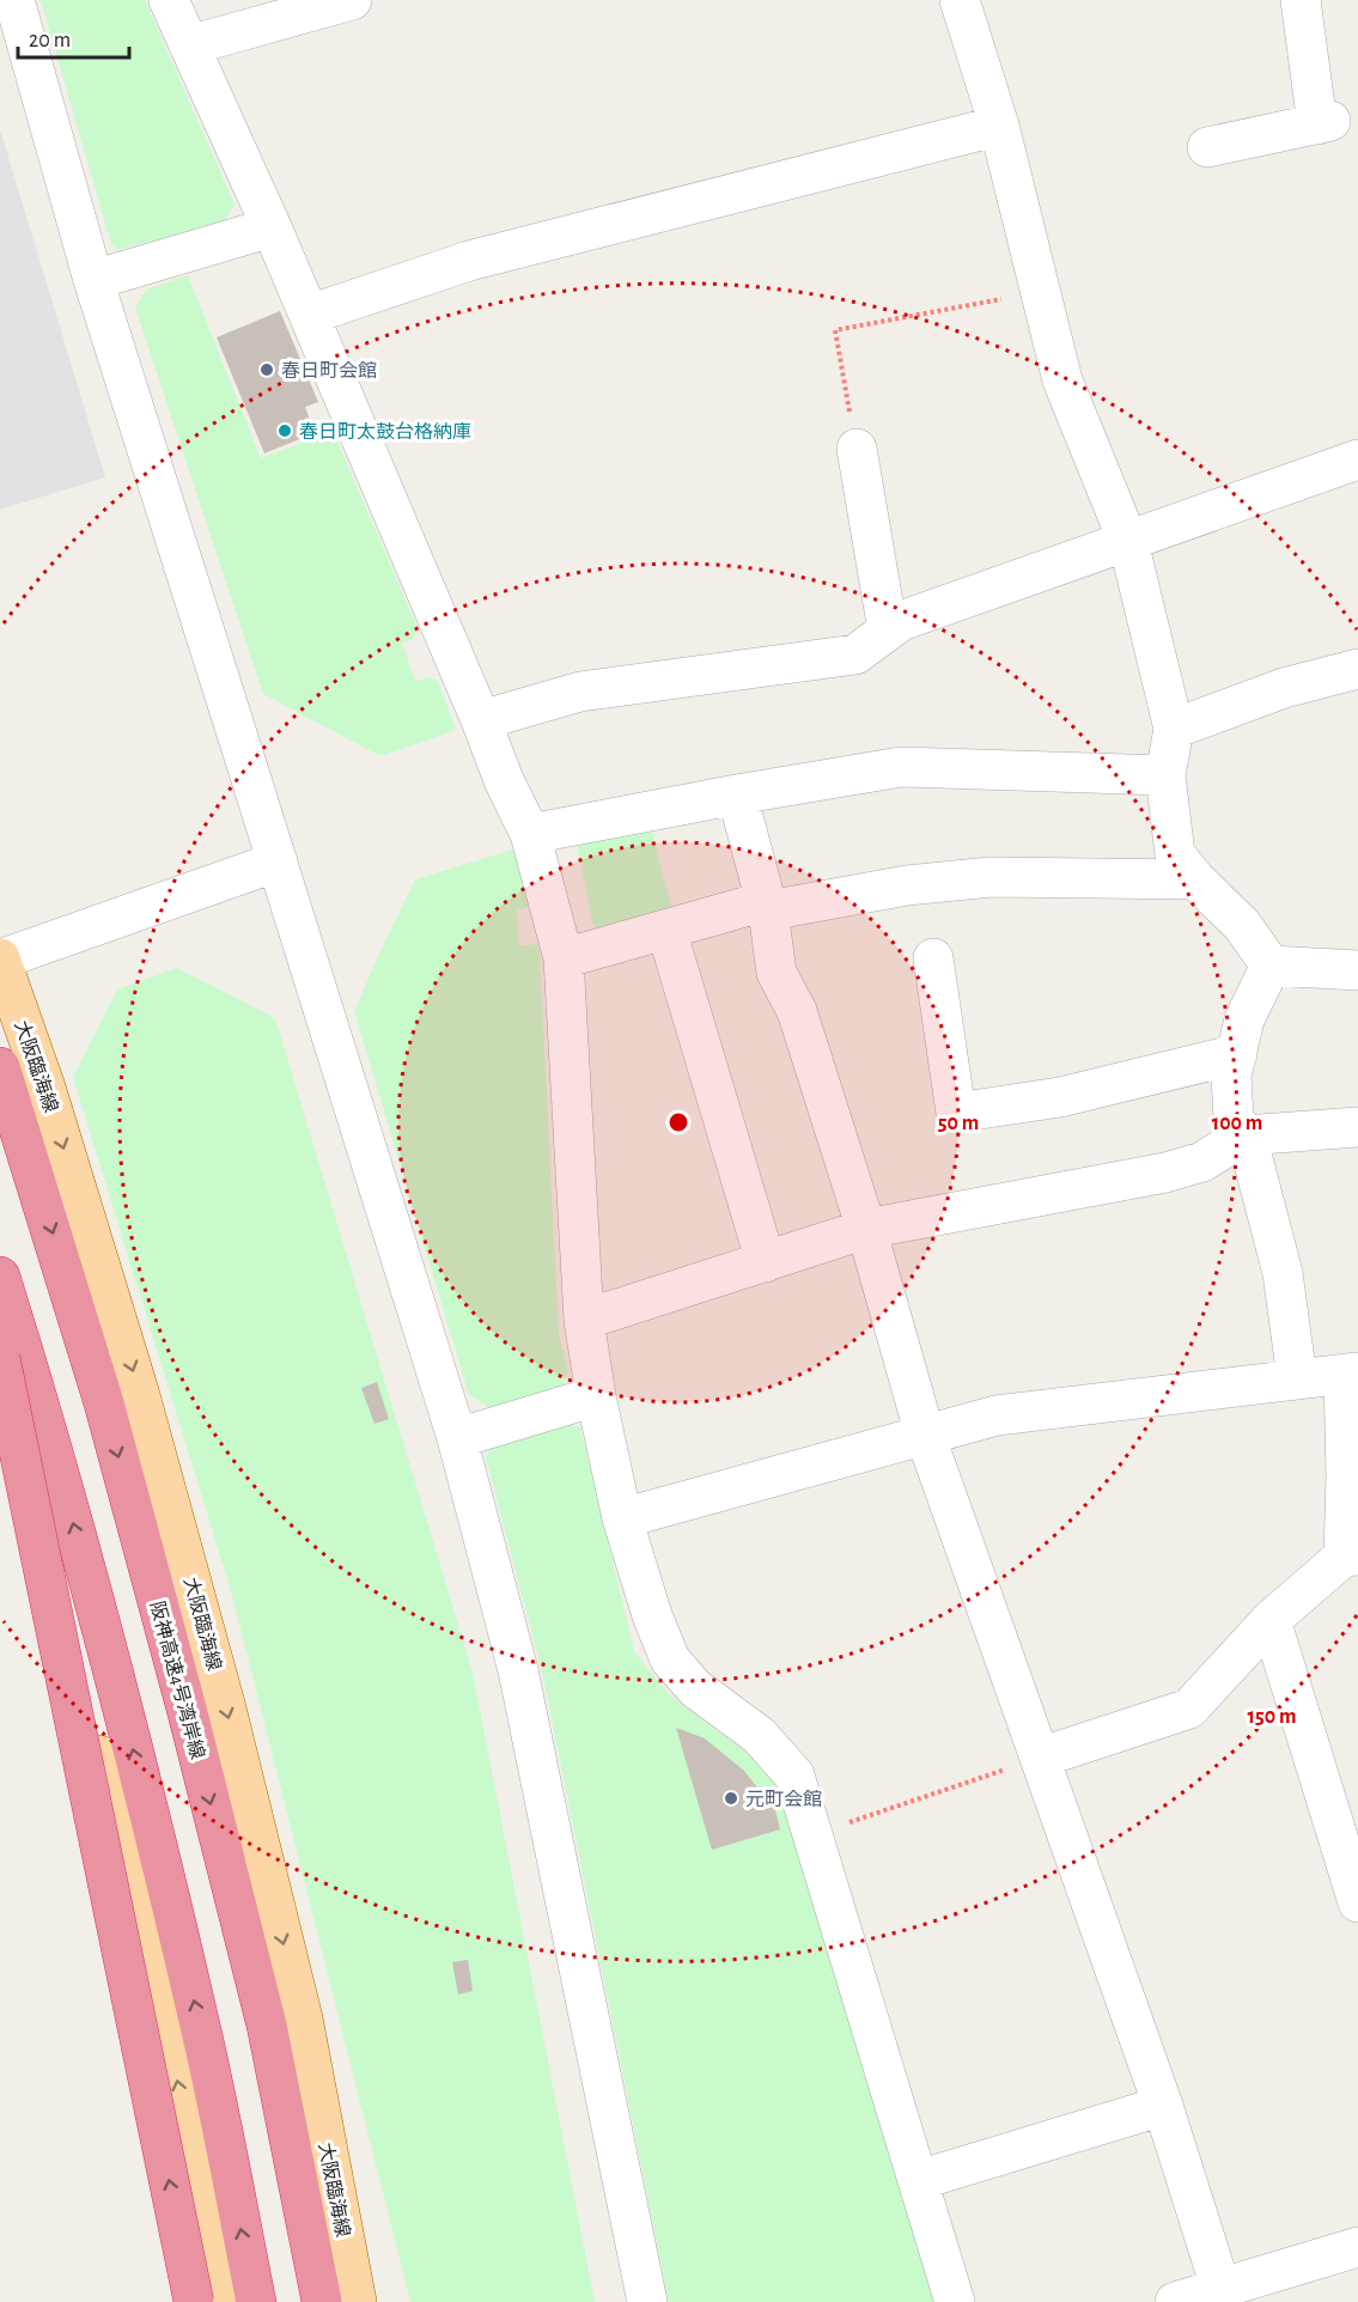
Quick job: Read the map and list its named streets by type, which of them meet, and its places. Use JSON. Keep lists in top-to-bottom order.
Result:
{
  "streets": {
    "highway": ["阪神高速4号湾岸線"],
    "main road": ["大阪臨海線"]
  },
  "places": ["春日町会館", "春日町太鼓台格納庫", "元町会館"],
  "scale_bar": "20 m",
  "rings": ["50 m", "100 m", "150 m"]
}
